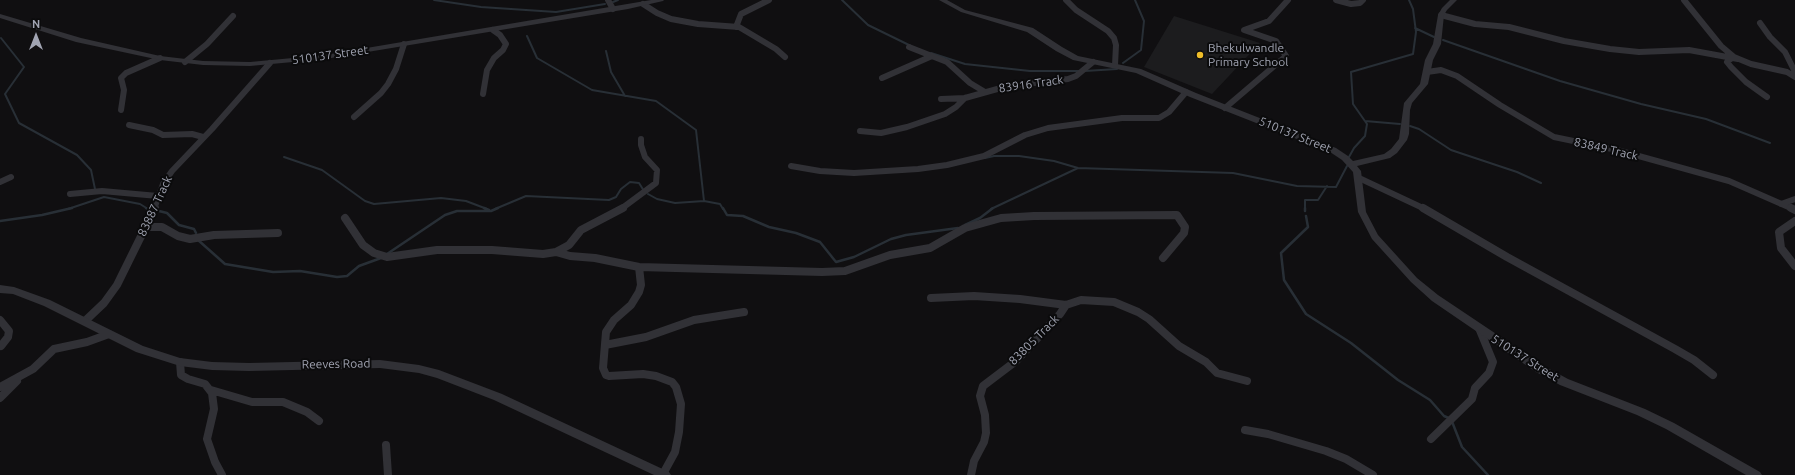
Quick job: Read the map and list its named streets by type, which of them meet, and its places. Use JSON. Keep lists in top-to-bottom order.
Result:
{
  "streets": {
    "street": [
      "510137 Street",
      "83916 Track",
      "83849 Track",
      "83887 Track",
      "83805 Track",
      "Reeves Road"
    ]
  },
  "crossings": [
    ["510137 Street", "83916 Track"],
    ["510137 Street", "83887 Track"],
    ["83887 Track", "Reeves Road"]
  ],
  "places": ["Bhekulwandle Primary School"],
  "north": "top"
}
